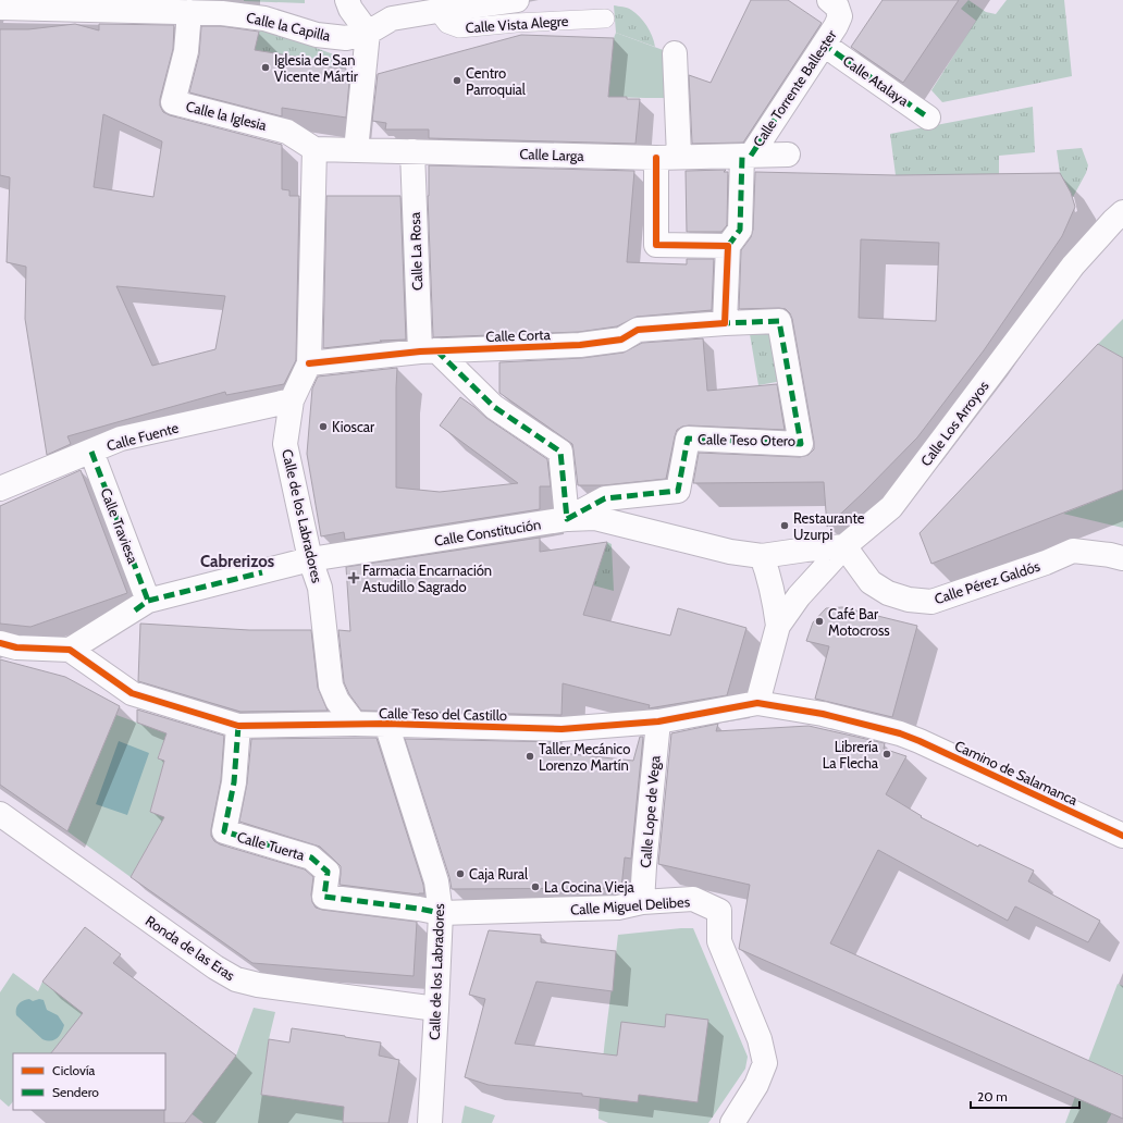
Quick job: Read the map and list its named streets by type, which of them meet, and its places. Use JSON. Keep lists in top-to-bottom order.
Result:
{
  "streets": {
    "street": [
      "Calle Vista Alegre",
      "Calle la Capilla",
      "Calle Atalaya",
      "Calle Torrente Ballester",
      "Calle la Iglesia",
      "Calle Larga",
      "Calle La Rosa",
      "Calle Corta",
      "Calle Los Arroyos",
      "Calle Fuente",
      "Calle Teso Otero",
      "Calle de los Labradores",
      "Calle Traviesa",
      "Calle Constitución",
      "Calle Pérez Galdós",
      "Calle Teso del Castillo",
      "Camino de Salamanca",
      "Calle Lope de Vega",
      "Calle Tuerta",
      "Calle Miguel Delibes",
      "Ronda de las Eras"
    ]
  },
  "crossings": [
    ["Calle Vista Alegre", "Calle la Capilla"],
    ["Calle la Capilla", "Calle la Iglesia"],
    ["Calle Atalaya", "Calle Torrente Ballester"],
    ["Calle Torrente Ballester", "Calle Larga"],
    ["Calle la Iglesia", "Calle Larga"],
    ["Calle la Iglesia", "Calle de los Labradores"],
    ["Calle Larga", "Calle La Rosa"],
    ["Calle Larga", "Calle de los Labradores"],
    ["Calle La Rosa", "Calle Corta"],
    ["Calle Corta", "Calle Teso Otero"],
    ["Calle Corta", "Calle de los Labradores"],
    ["Calle Los Arroyos", "Calle Constitución"],
    ["Calle Los Arroyos", "Calle Pérez Galdós"],
    ["Calle Los Arroyos", "Calle Teso del Castillo"],
    ["Calle Fuente", "Calle de los Labradores"],
    ["Calle Fuente", "Calle Traviesa"],
    ["Calle Teso Otero", "Calle Constitución"],
    ["Calle de los Labradores", "Calle Constitución"],
    ["Calle de los Labradores", "Calle Teso del Castillo"],
    ["Calle de los Labradores", "Calle Tuerta"],
    ["Calle de los Labradores", "Calle Miguel Delibes"],
    ["Calle de los Labradores", "Ronda de las Eras"],
    ["Calle Traviesa", "Calle Constitución"],
    ["Calle Constitución", "Calle Pérez Galdós"],
    ["Calle Teso del Castillo", "Camino de Salamanca"],
    ["Calle Teso del Castillo", "Calle Lope de Vega"],
    ["Calle Teso del Castillo", "Calle Tuerta"],
    ["Calle Lope de Vega", "Calle Miguel Delibes"],
    ["Calle Tuerta", "Calle Miguel Delibes"]
  ],
  "districts": ["Cabrerizos"],
  "places": {
    "other": [
      "Iglesia de San Vicente Mártir",
      "Centro Parroquial",
      "Kioscar",
      "Restaurante Uzurpi",
      "Café Bar Motocross",
      "Librería La Flecha",
      "Taller Mecánico Lorenzo Martín",
      "Caja Rural",
      "La Cocina Vieja"
    ],
    "health": ["Farmacia Encarnación Astudillo Sagrado"]
  },
  "legend": ["Ciclovía", "Sendero"],
  "scale_bar": "20 m"
}
